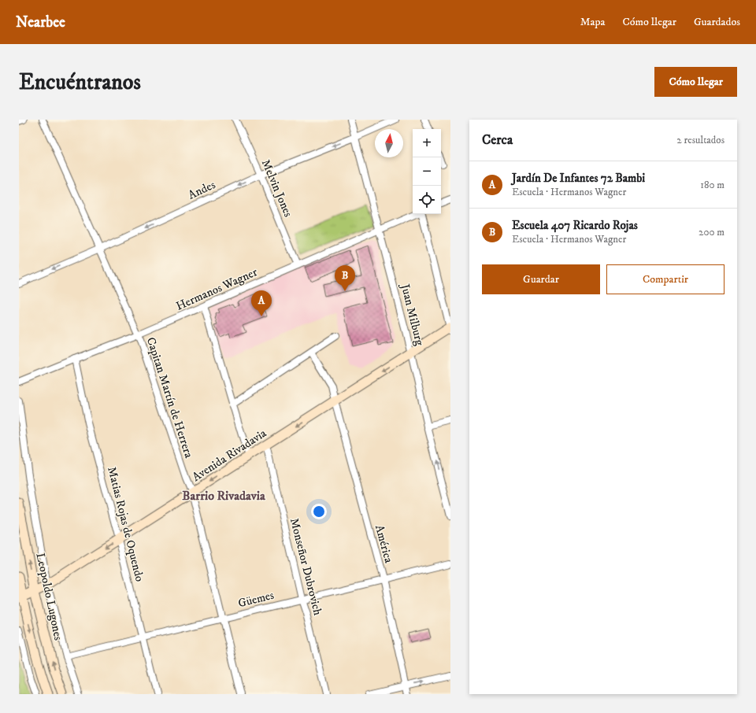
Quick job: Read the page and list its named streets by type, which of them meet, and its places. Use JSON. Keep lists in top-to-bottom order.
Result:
{
  "streets": {
    "main road": ["Avenida Rivadavia", "Leopoldo Lugones"],
    "street": [
      "Melvin Jones",
      "Andes",
      "Hermanos Wagner",
      "Juan Milburg",
      "Capitan Martín de Herrera",
      "Matias Rojas de Oquendo",
      "América",
      "Monseñor Dubrovich",
      "Güemes"
    ]
  },
  "crossings": [
    ["Melvin Jones", "Andes"],
    ["Melvin Jones", "Hermanos Wagner"],
    ["Andes", "Juan Milburg"],
    ["Andes", "Capitan Martín de Herrera"],
    ["Hermanos Wagner", "Juan Milburg"],
    ["Hermanos Wagner", "Capitan Martín de Herrera"],
    ["Hermanos Wagner", "Matias Rojas de Oquendo"],
    ["Juan Milburg", "Avenida Rivadavia"],
    ["Capitan Martín de Herrera", "Avenida Rivadavia"],
    ["Capitan Martín de Herrera", "Güemes"],
    ["Avenida Rivadavia", "Matias Rojas de Oquendo"],
    ["Avenida Rivadavia", "América"],
    ["Avenida Rivadavia", "Monseñor Dubrovich"],
    ["Avenida Rivadavia", "Leopoldo Lugones"],
    ["Matias Rojas de Oquendo", "Güemes"],
    ["América", "Güemes"],
    ["Monseñor Dubrovich", "Güemes"]
  ],
  "one_way": ["Andes", "Avenida Rivadavia"],
  "districts": ["Barrio Rivadavia"],
  "north": "top",
  "page": {
    "header": "Nearbee",
    "nav": ["Mapa", "Cómo llegar", "Guardados"],
    "buttons": [
      "Cómo llegar",
      ["Guardar", "Compartir"]
    ],
    "title": "Encuéntranos",
    "heading": ["Cerca", "2 resultados"],
    "map_buttons": ["+", "−"],
    "list": [
      {
        "mark": "A",
        "name": "Jardín De Infantes 72 Bambi",
        "note": "Escuela · Hermanos Wagner",
        "value": "180 m"
      },
      {
        "mark": "B",
        "name": "Escuela 407 Ricardo Rojas",
        "note": "Escuela · Hermanos Wagner",
        "value": "200 m"
      }
    ],
    "pins": ["B", "A"]
  }
}
